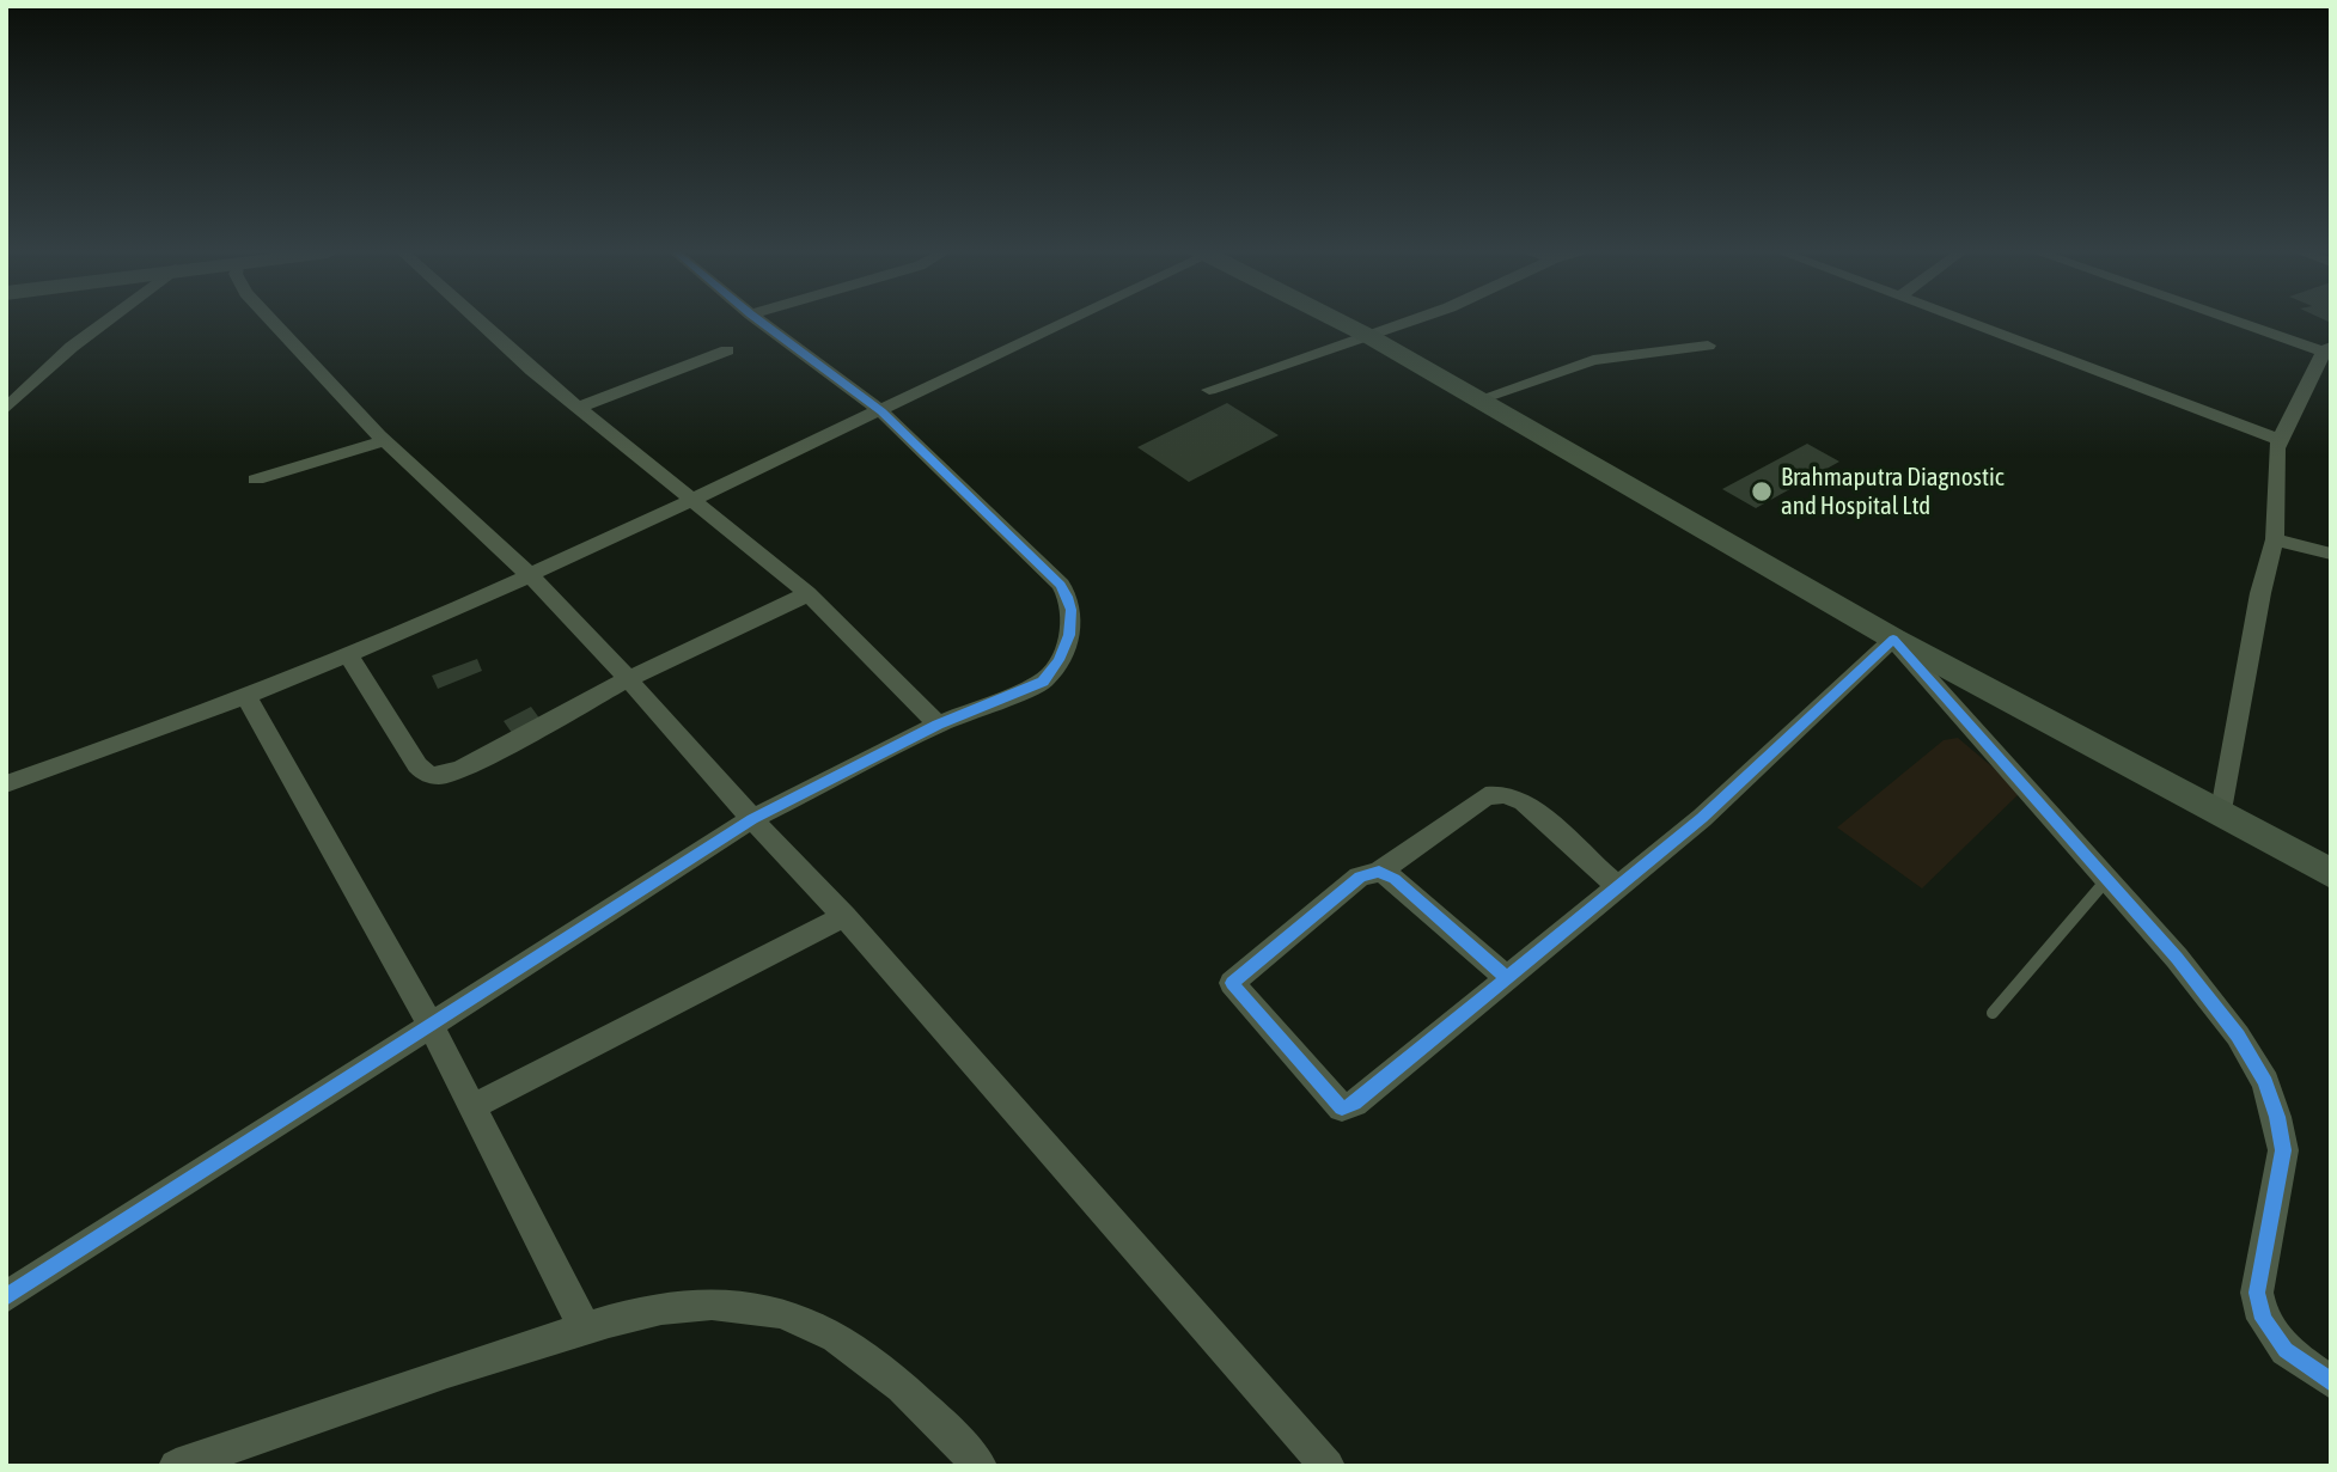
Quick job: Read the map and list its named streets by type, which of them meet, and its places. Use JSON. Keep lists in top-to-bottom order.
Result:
{
  "places": ["Brahmaputra Diagnostic and Hospital Ltd"]
}
